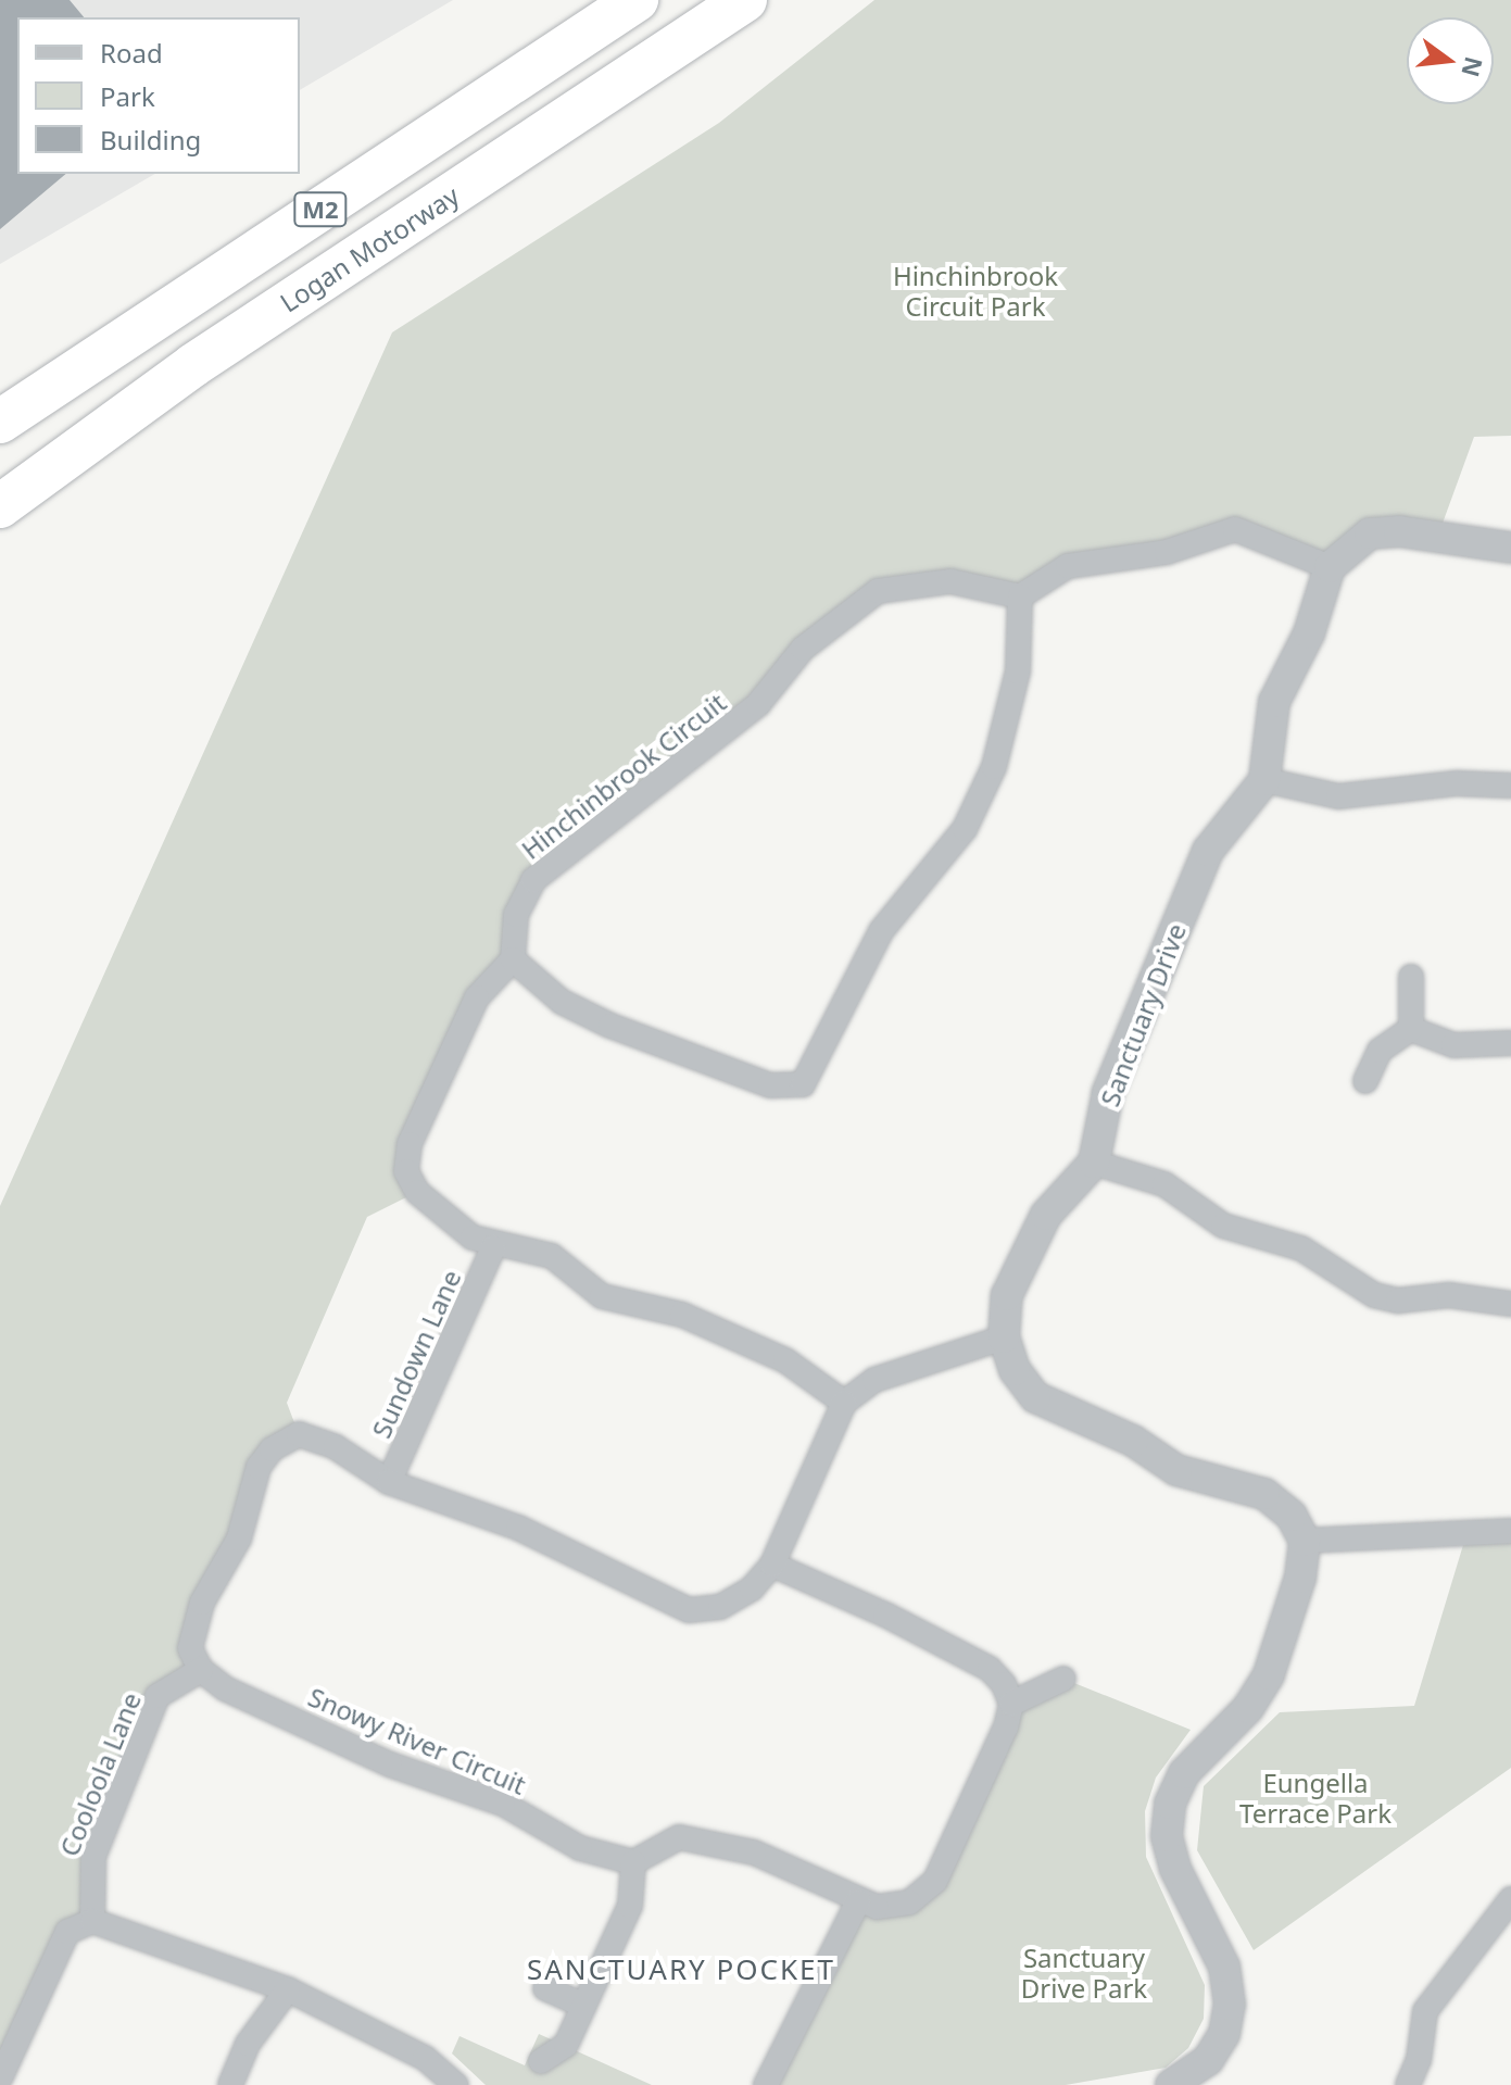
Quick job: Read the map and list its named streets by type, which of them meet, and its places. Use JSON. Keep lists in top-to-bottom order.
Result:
{
  "streets": {
    "highway": ["M2", "Logan Motorway"],
    "street": [
      "Hinchinbrook Circuit",
      "Sanctuary Drive",
      "Sundown Lane",
      "Snowy River Circuit",
      "Cooloola Lane"
    ]
  },
  "crossings": [
    ["Snowy River Circuit", "Cooloola Lane"]
  ],
  "districts": ["SANCTUARY POCKET"],
  "parks": ["Hinchinbrook Circuit Park", "Eungella Terrace Park", "Sanctuary Drive Park"],
  "legend": ["Road", "Park", "Building"],
  "north": "right"
}
